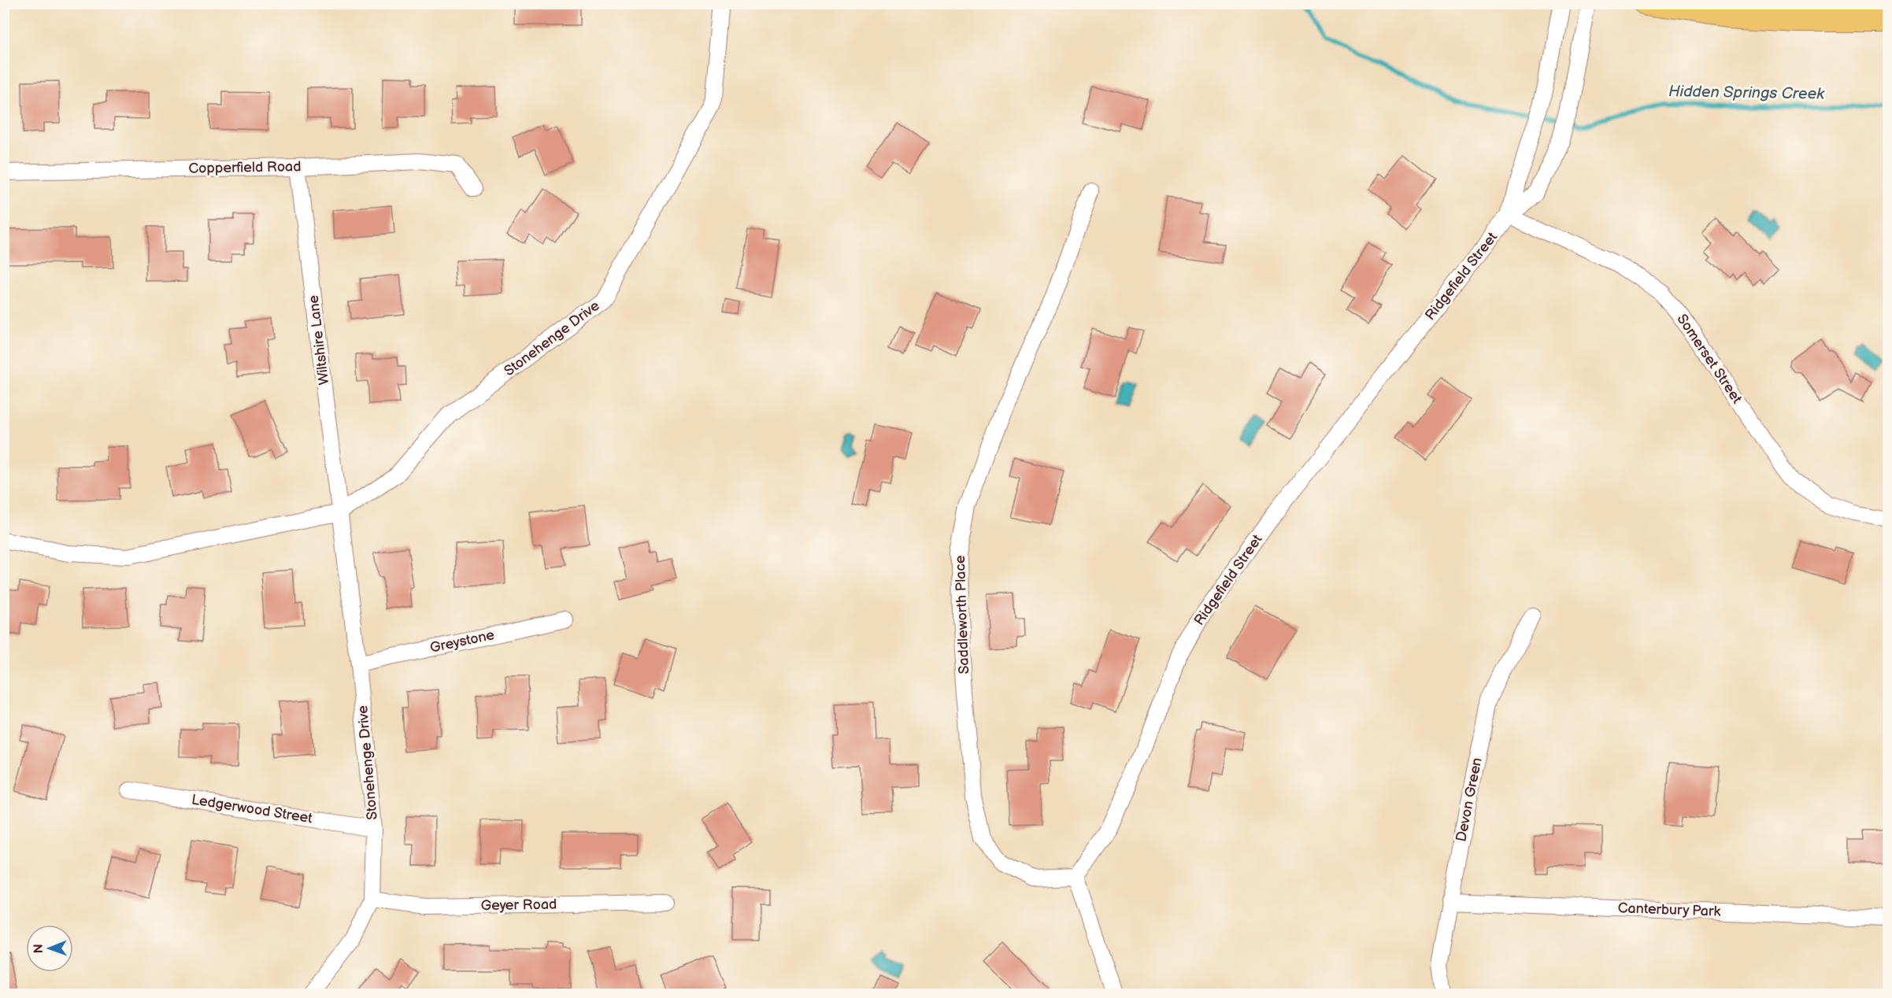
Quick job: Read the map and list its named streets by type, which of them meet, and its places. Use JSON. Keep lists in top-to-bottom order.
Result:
{
  "streets": {
    "street": [
      "Copperfield Road",
      "Ridgefield Street",
      "Stonehenge Drive",
      "Wiltshire Lane",
      "Somerset Street",
      "Saddleworth Place",
      "Greystone",
      "Devon Green",
      "Ledgerwood Street",
      "Geyer Road",
      "Canterbury Park"
    ]
  },
  "crossings": [
    ["Copperfield Road", "Wiltshire Lane"],
    ["Ridgefield Street", "Somerset Street"],
    ["Ridgefield Street", "Saddleworth Place"],
    ["Stonehenge Drive", "Wiltshire Lane"],
    ["Stonehenge Drive", "Greystone"],
    ["Stonehenge Drive", "Ledgerwood Street"],
    ["Stonehenge Drive", "Geyer Road"],
    ["Devon Green", "Canterbury Park"]
  ],
  "water": ["Hidden Springs Creek"],
  "north": "left"
}
